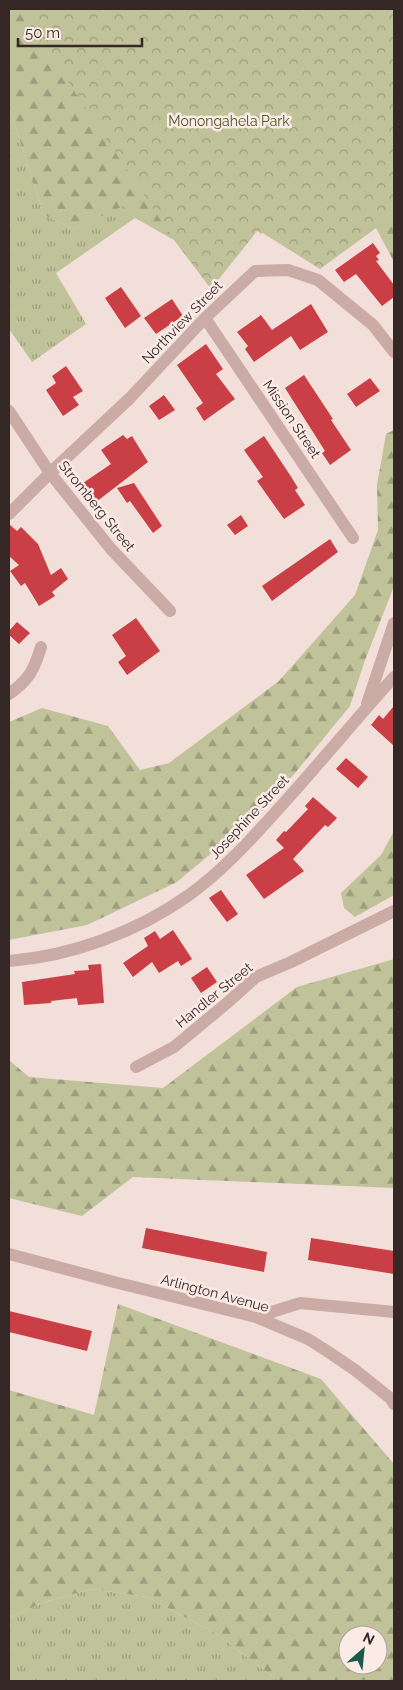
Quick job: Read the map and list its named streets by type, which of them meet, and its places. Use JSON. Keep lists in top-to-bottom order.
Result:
{
  "streets": {
    "street": [
      "Northview Street",
      "Mission Street",
      "Stromberg Street",
      "Josephine Street",
      "Handler Street",
      "Arlington Avenue"
    ]
  },
  "crossings": [
    ["Northview Street", "Mission Street"],
    ["Northview Street", "Stromberg Street"]
  ],
  "parks": ["Monongahela Park"],
  "scale_bar": "50 m",
  "north": "top right"
}
